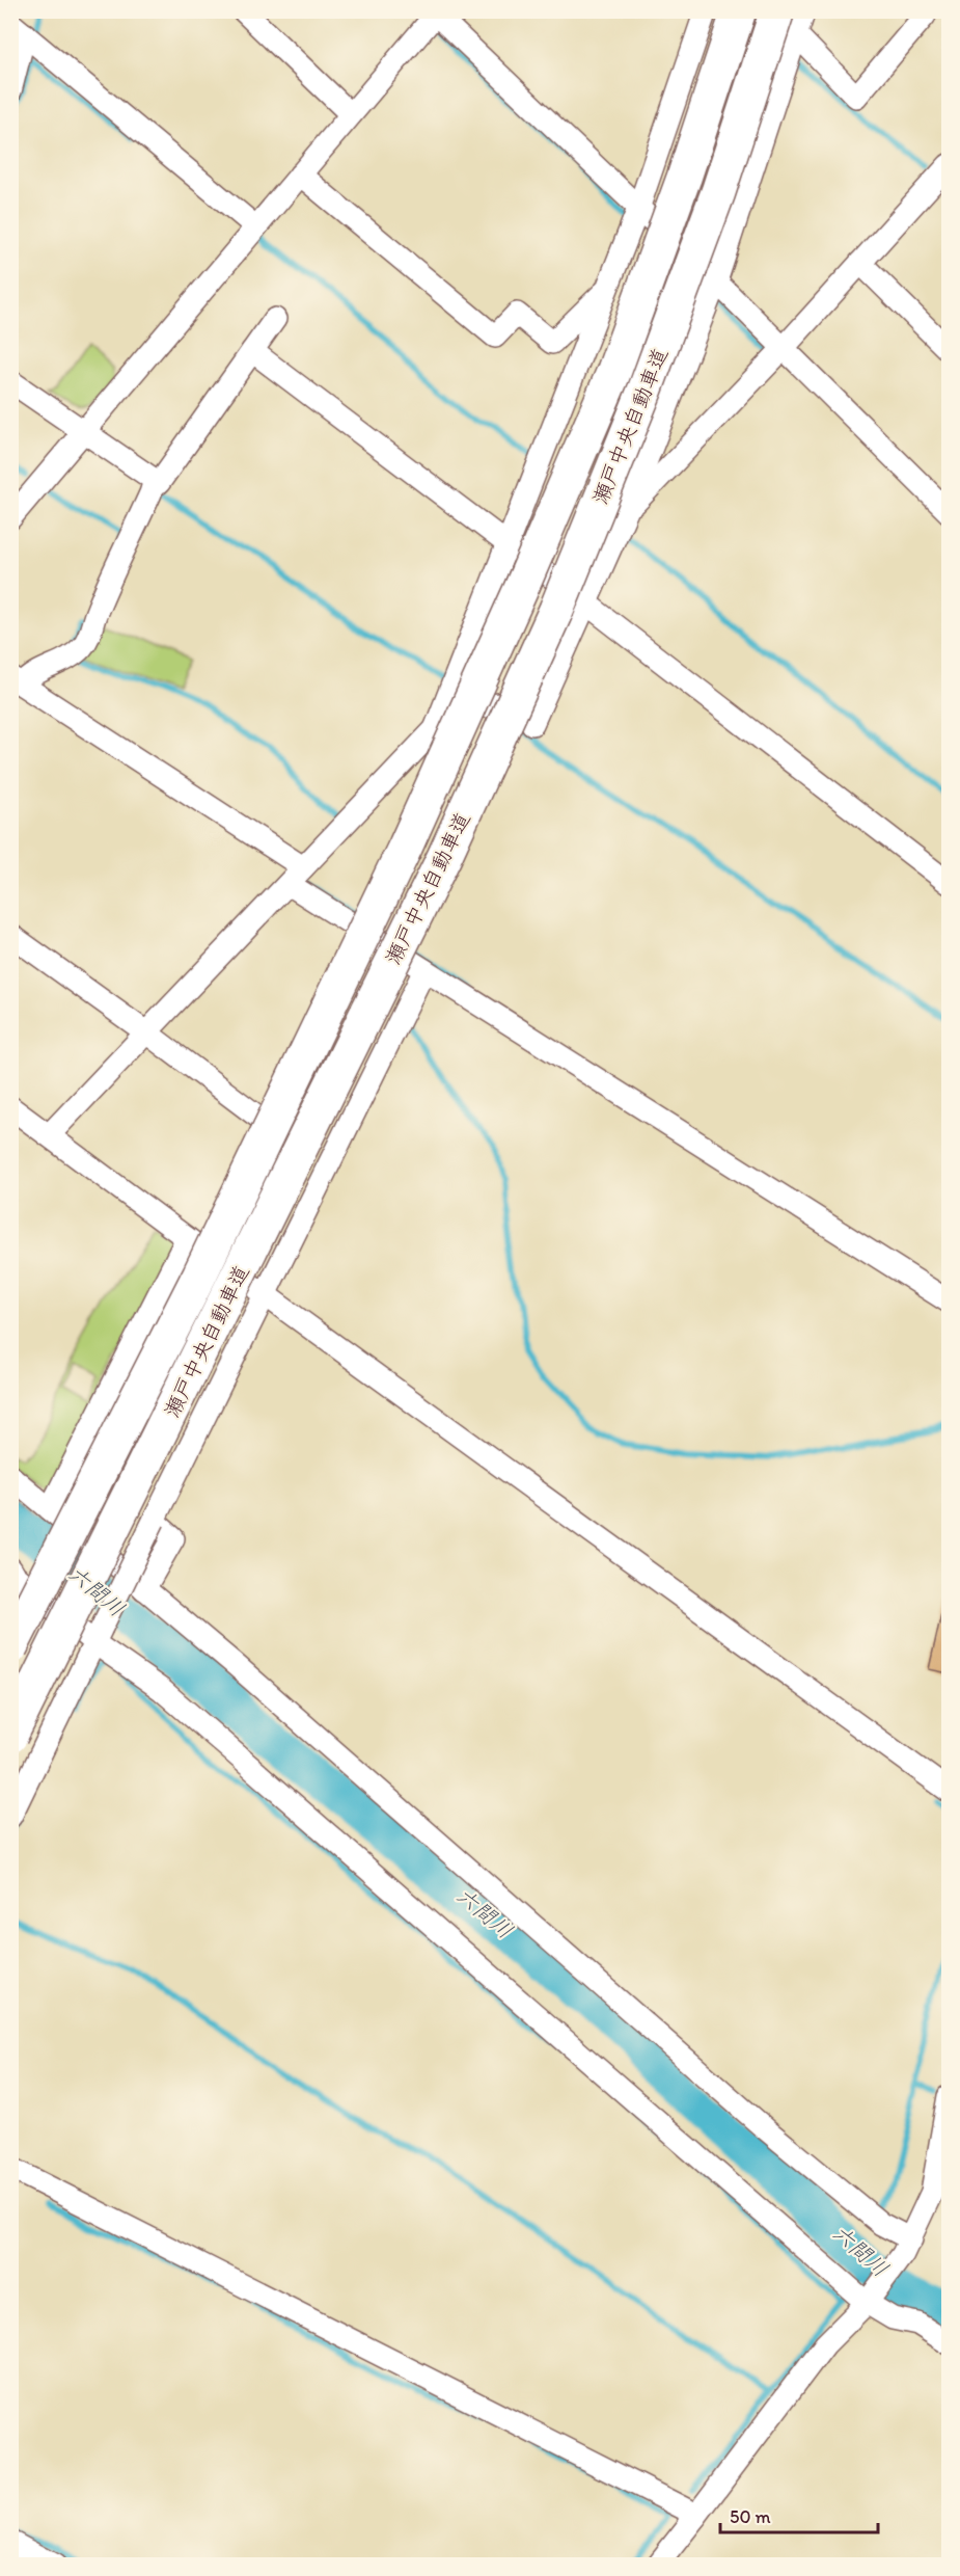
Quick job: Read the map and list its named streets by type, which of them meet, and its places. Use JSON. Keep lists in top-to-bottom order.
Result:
{
  "streets": {
    "highway": ["瀬戸中央自動車道"]
  },
  "water": ["六間川"],
  "scale_bar": "50 m"
}
